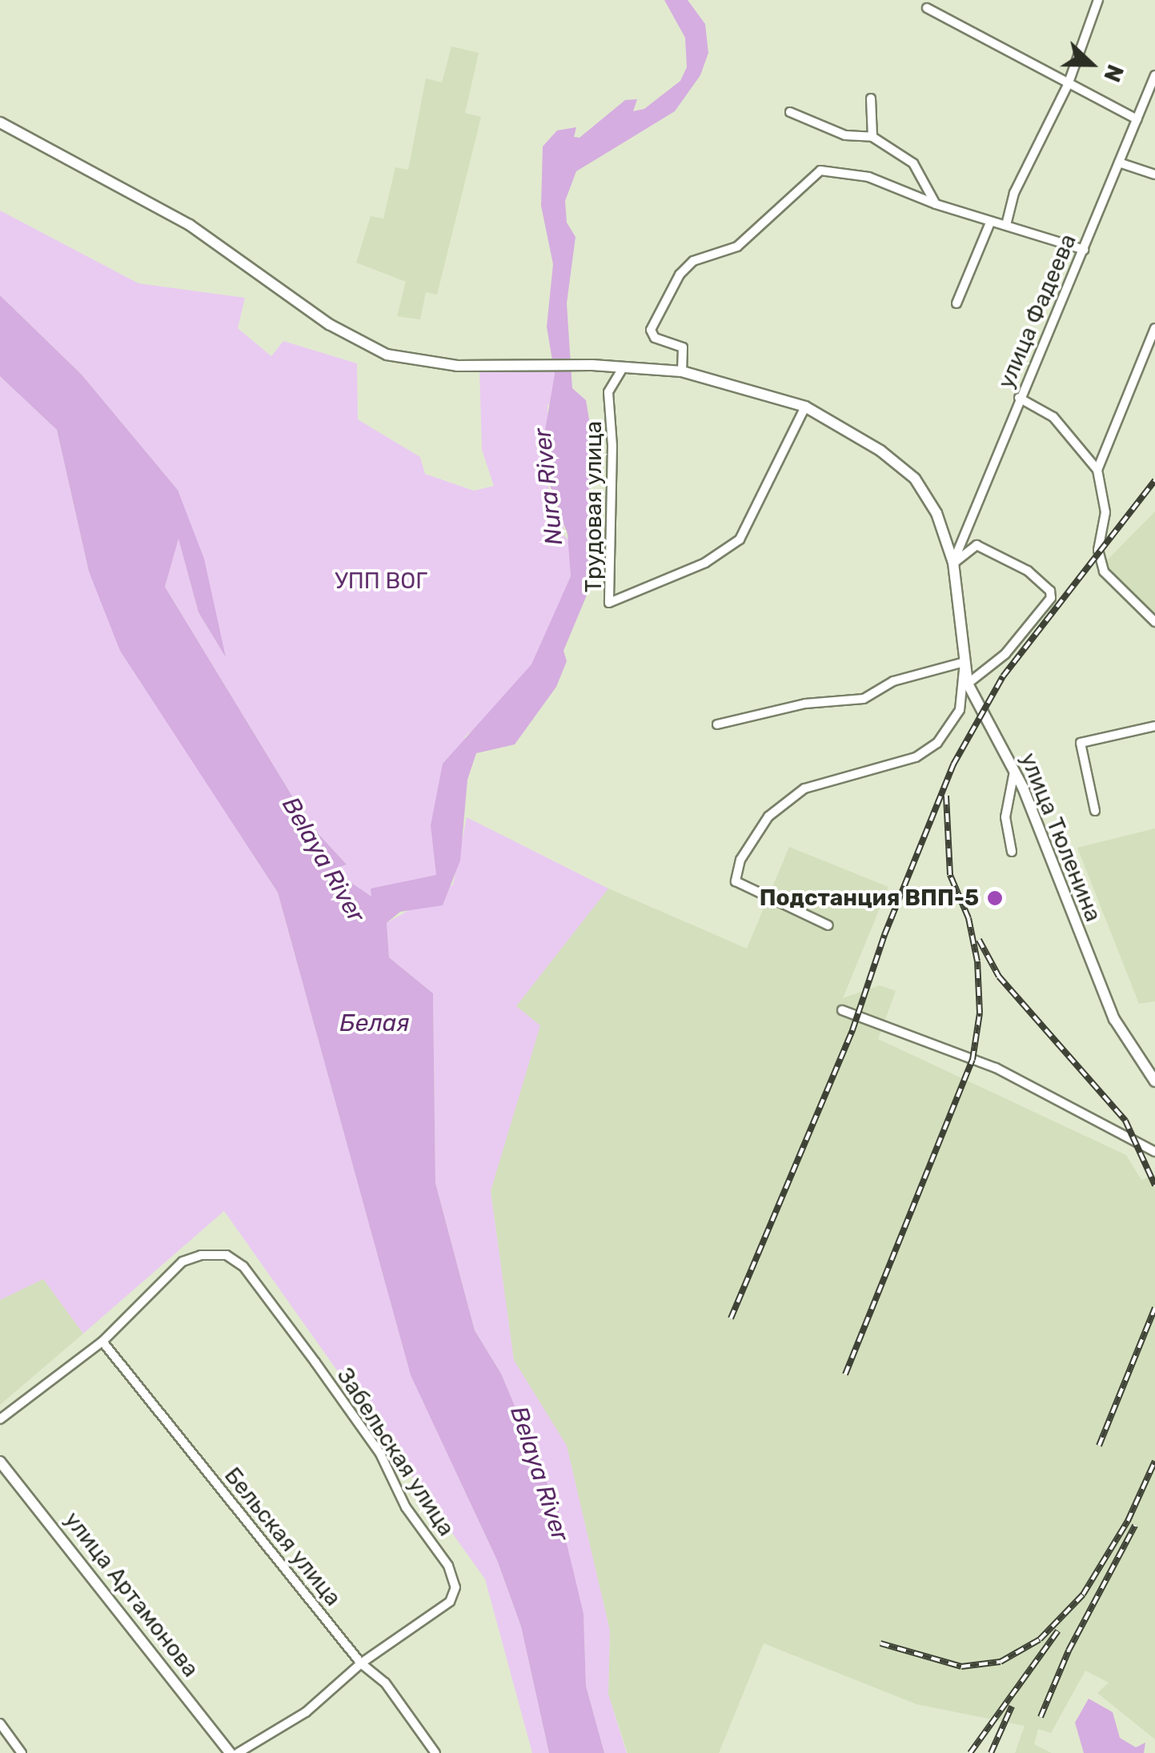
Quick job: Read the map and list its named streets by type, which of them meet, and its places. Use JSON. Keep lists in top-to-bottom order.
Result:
{
  "streets": {
    "street": [
      "улица Фадеева",
      "Трудовая улица",
      "улица Тюленина",
      "Забельская улица",
      "Бельская улица",
      "улица Артамонова"
    ]
  },
  "crossings": [
    ["улица Фадеева", "улица Тюленина"],
    ["Трудовая улица", "улица Тюленина"],
    ["Забельская улица", "Бельская улица"]
  ],
  "water": ["Nura River", "Belaya River", "Белая"],
  "parks": ["УПП ВОГ"],
  "places": ["Подстанция ВПП-5"],
  "north": "right"
}
